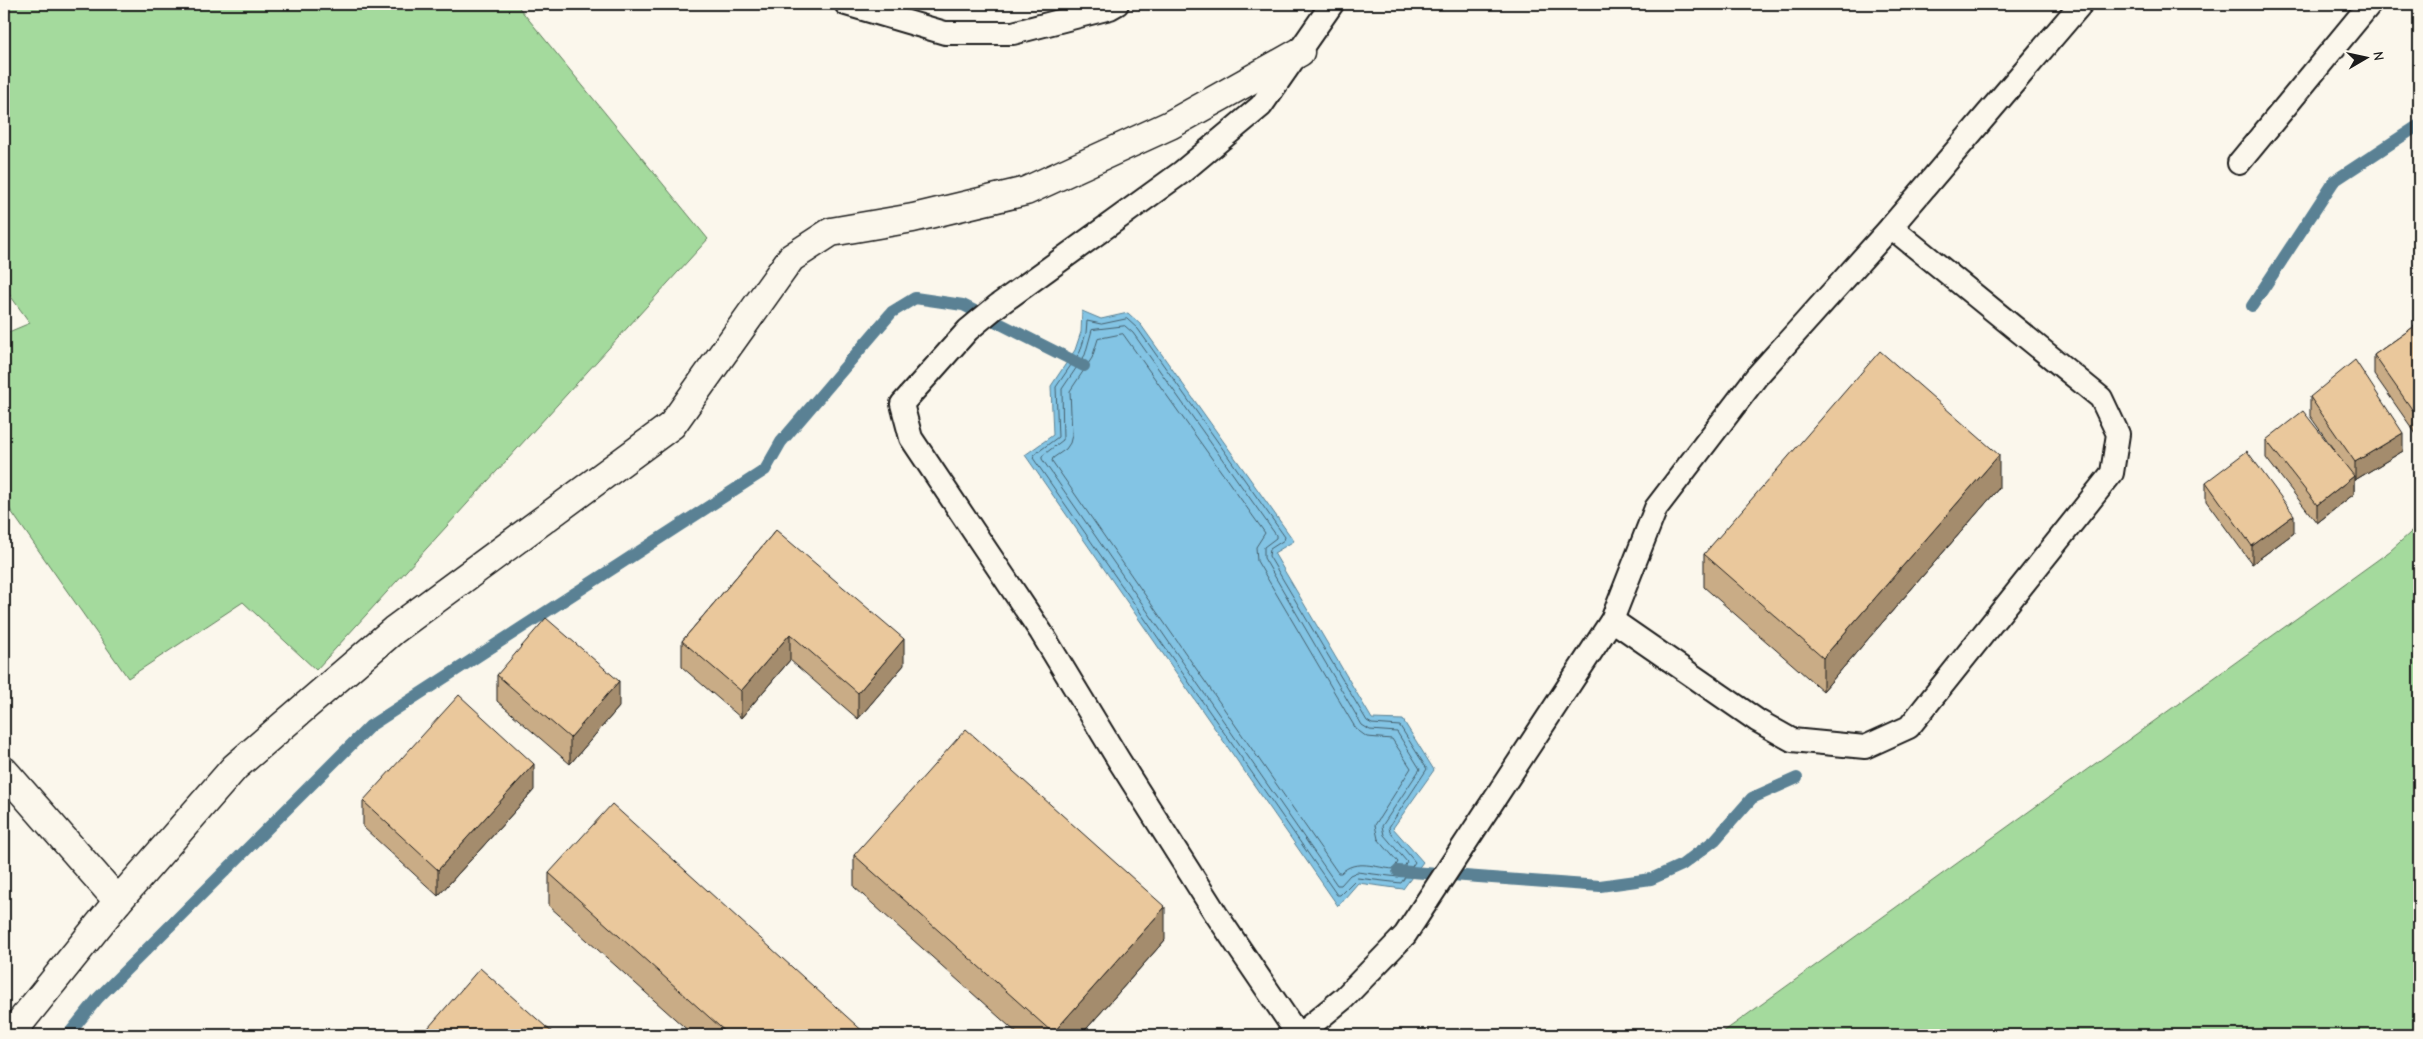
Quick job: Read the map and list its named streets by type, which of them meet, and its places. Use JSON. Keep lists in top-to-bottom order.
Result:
{
  "north": "right"
}
